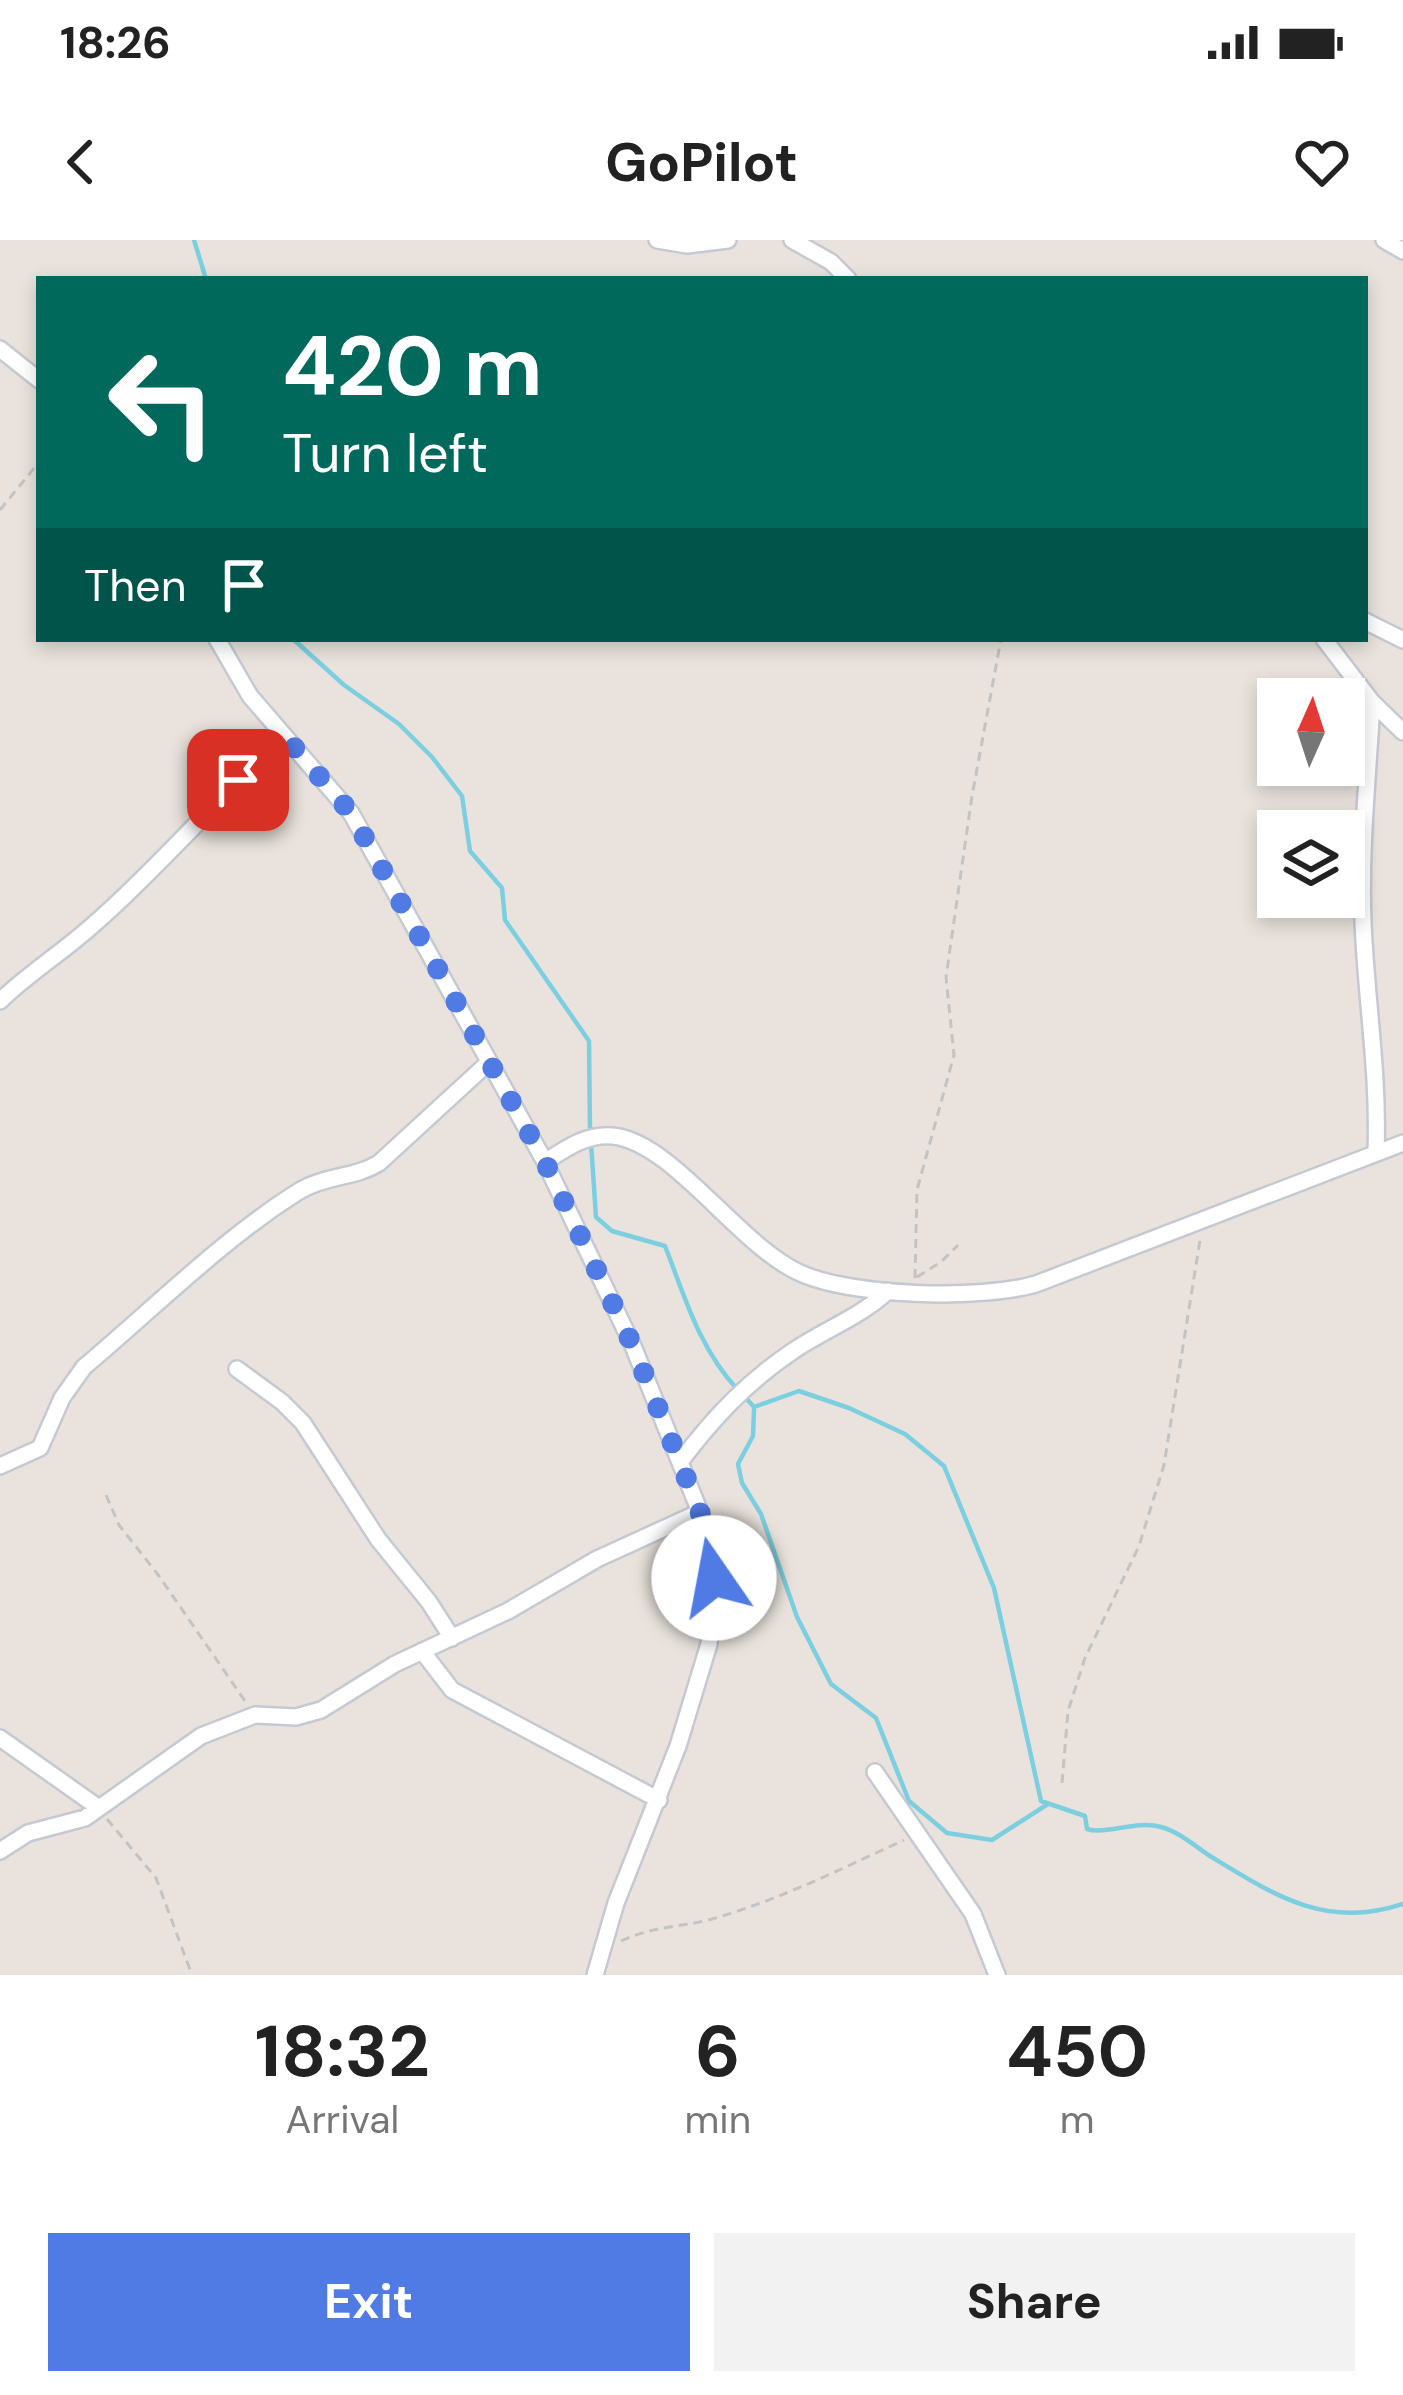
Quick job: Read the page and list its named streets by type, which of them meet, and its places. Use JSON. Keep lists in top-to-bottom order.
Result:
{
  "north": "top",
  "page": {
    "status": "18:26",
    "header": "GoPilot",
    "turn": ["420 m", "Turn left"],
    "then": "Then",
    "eta": [
      "18:32",
      "Arrival",
      "6",
      "min",
      "450",
      "m"
    ],
    "buttons": ["Exit", "Share"]
  }
}
